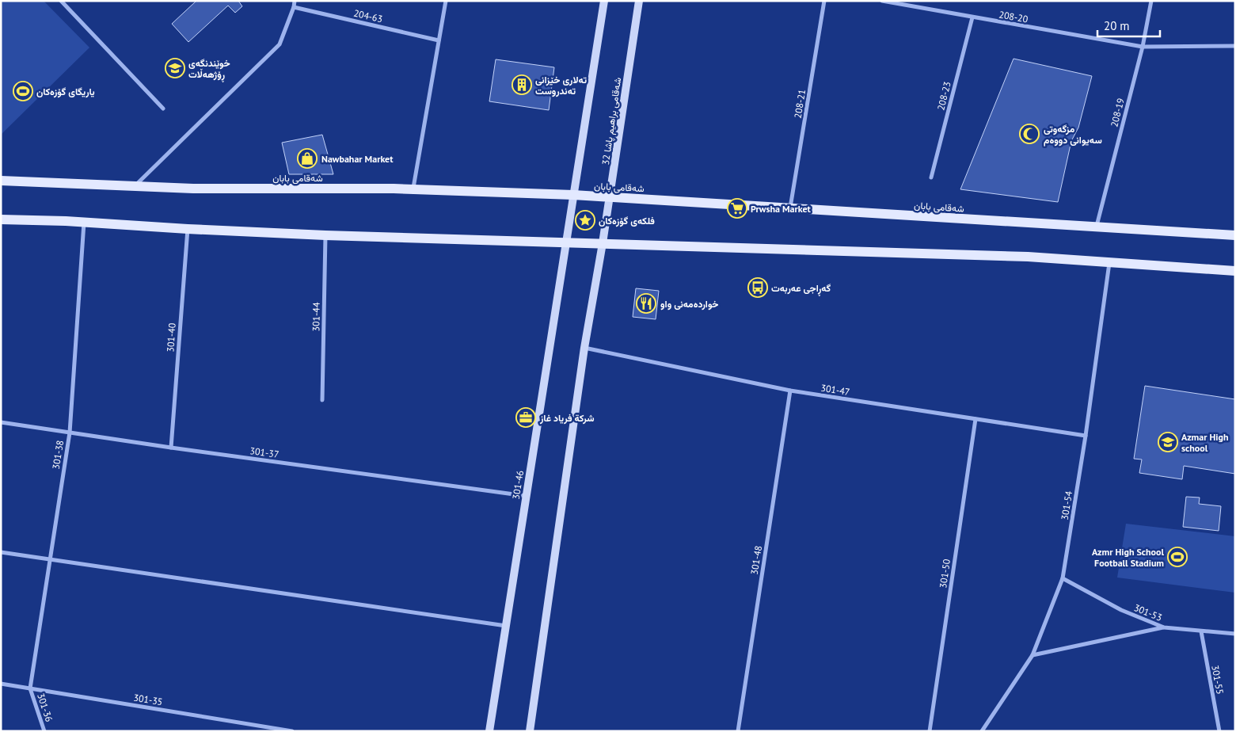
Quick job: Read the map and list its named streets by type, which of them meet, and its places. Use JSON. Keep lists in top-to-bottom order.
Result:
{
  "streets": {
    "main road": ["شەقامی براهیم پاشا 32", "شەقامی بابان", "301-46"],
    "street": [
      "204-63",
      "208-20",
      "208-23",
      "208-21",
      "208-19",
      "301-44",
      "301-40",
      "301-47",
      "301-37",
      "301-38",
      "301-54",
      "301-48",
      "301-50",
      "301-53",
      "301-55",
      "301-35",
      "301-36"
    ]
  },
  "crossings": [
    ["208-20", "208-23"],
    ["208-20", "208-19"],
    ["208-21", "شەقامی بابان"],
    ["208-19", "شەقامی بابان"],
    ["شەقامی براهیم پاشا 32", "شەقامی بابان"],
    ["301-40", "301-37"],
    ["301-47", "301-54"],
    ["301-47", "301-48"],
    ["301-47", "301-50"],
    ["301-37", "301-38"],
    ["301-37", "301-46"],
    ["301-38", "301-35"],
    ["301-38", "301-36"],
    ["301-54", "301-53"],
    ["301-53", "301-55"],
    ["301-35", "301-36"]
  ],
  "places": {
    "school or university": ["خوێندنگەی ڕۆژهەڵات", "Azmar High school"],
    "building": ["تەلاری خێزانی تەندروست"],
    "sports": ["یاریگای گۆزەکان", "Azmr High School Football Stadium"],
    "mosque": ["مزگەوتی سەیوانی دووەم"],
    "shop": ["Nawbahar Market"],
    "supermarket": ["Prwsha Market"],
    "place": ["فلکەی گۆزەکان"],
    "bus stop": ["گەڕاجی عەربەت"],
    "restaurant": ["خواردەمەنی واو"],
    "office": ["شرکة فرياد غاز"]
  },
  "scale_bar": "20 m"
}
